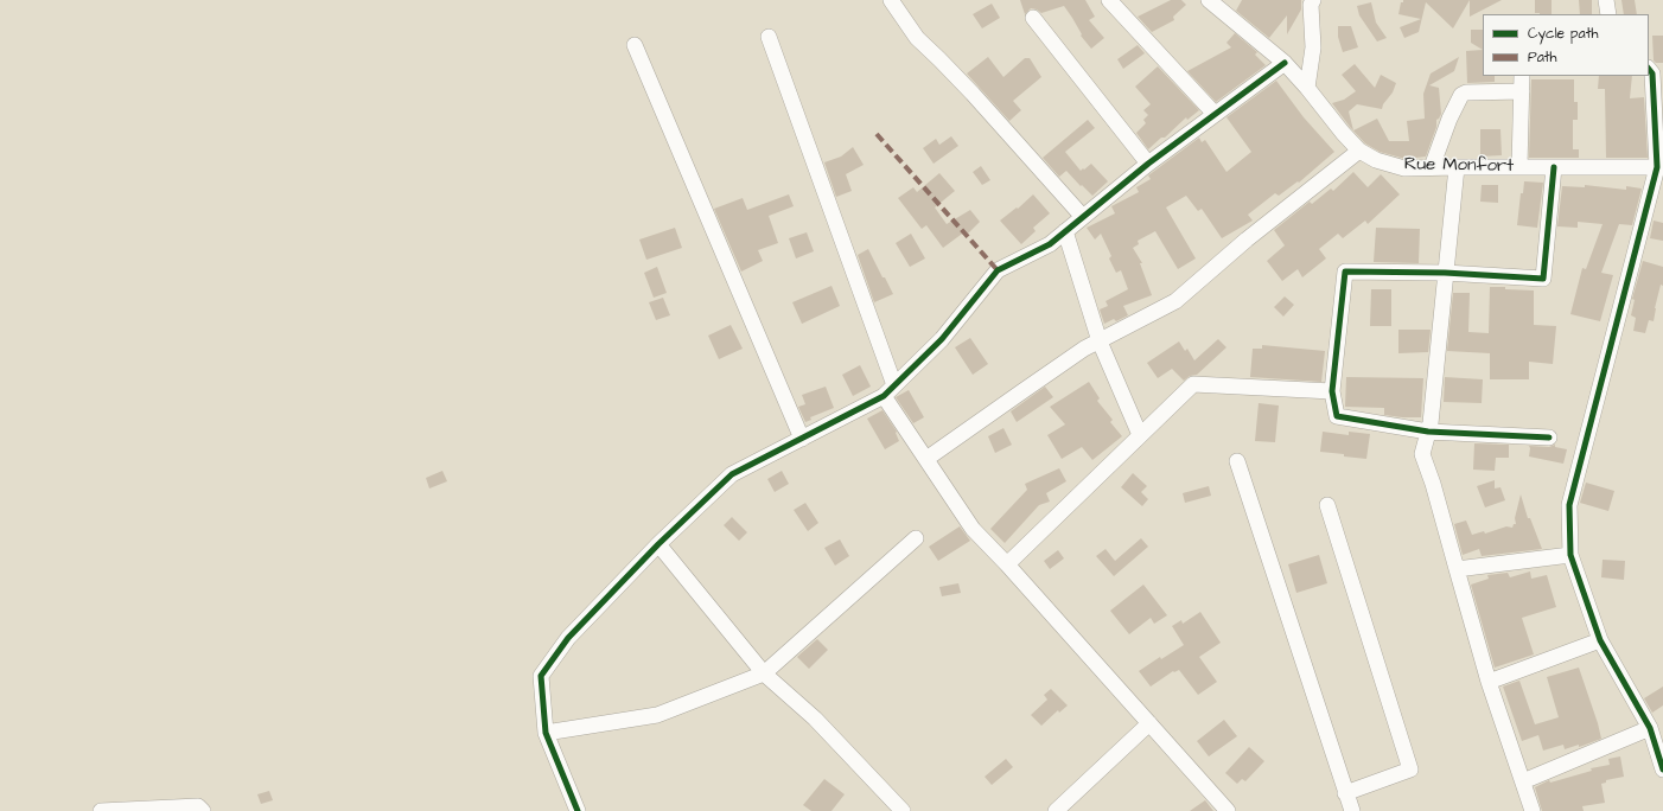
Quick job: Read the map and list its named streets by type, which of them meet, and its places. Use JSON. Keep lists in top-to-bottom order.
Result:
{
  "streets": {
    "street": ["Rue Monfort"]
  },
  "legend": ["Cycle path", "Path"]
}
